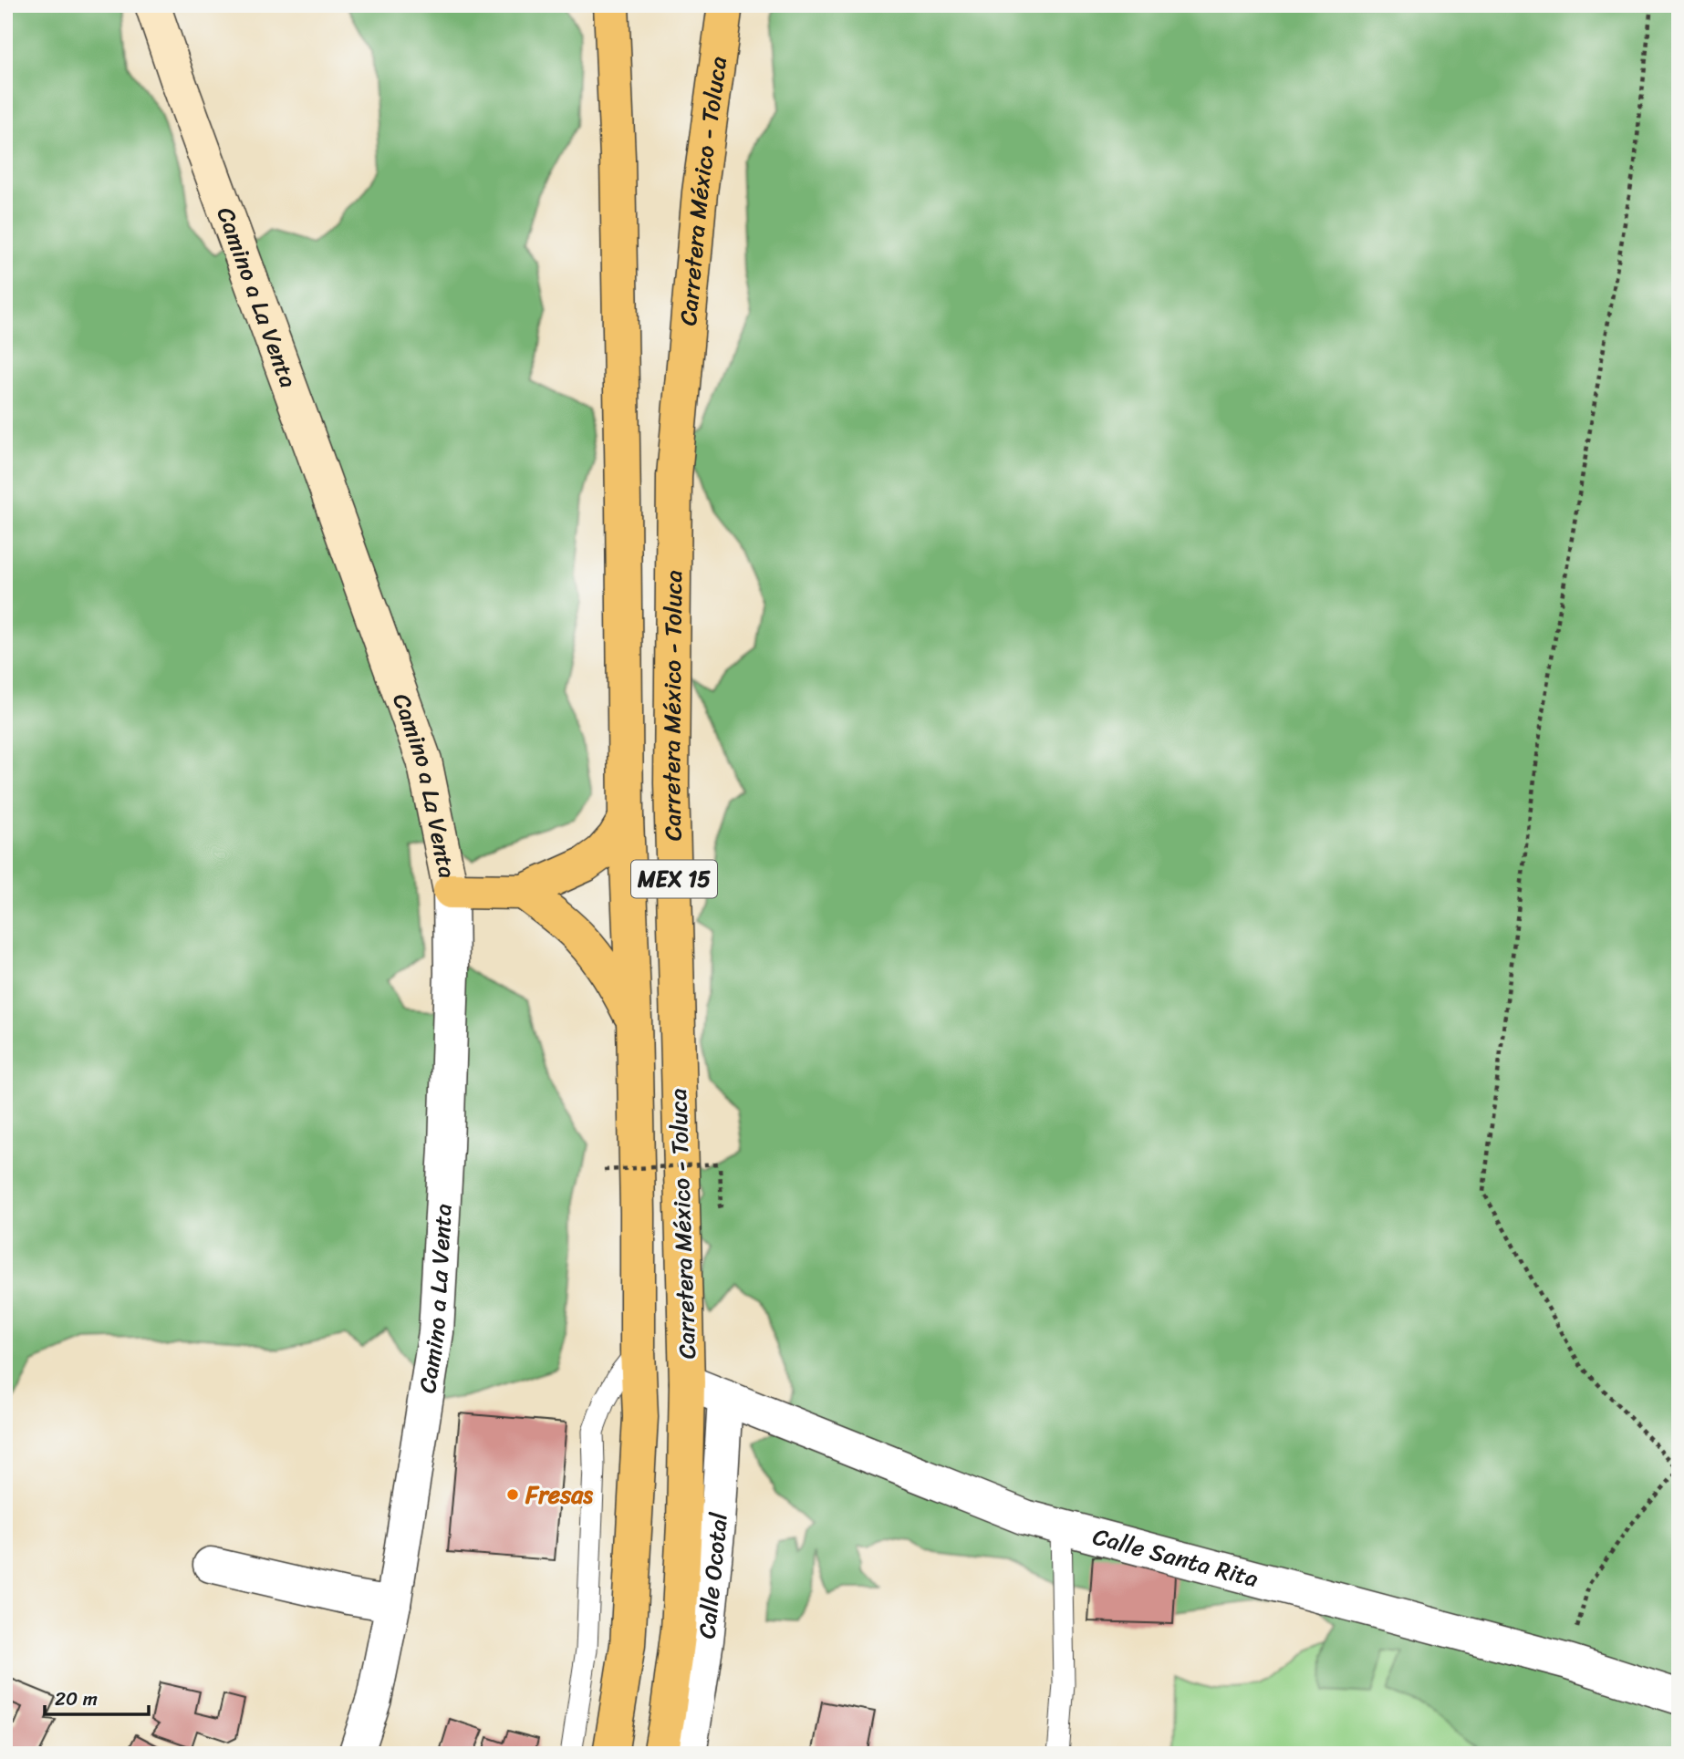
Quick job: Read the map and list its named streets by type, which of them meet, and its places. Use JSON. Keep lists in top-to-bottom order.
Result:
{
  "streets": {
    "main road": ["Carretera México - Toluca", "MEX 15"],
    "street": ["Camino a La Venta", "Calle Santa Rita", "Calle Ocotal"]
  },
  "crossings": [
    ["Carretera México - Toluca", "Calle Santa Rita"],
    ["Calle Santa Rita", "Calle Ocotal"]
  ],
  "places": ["Fresas"],
  "scale_bar": "20 m"
}
